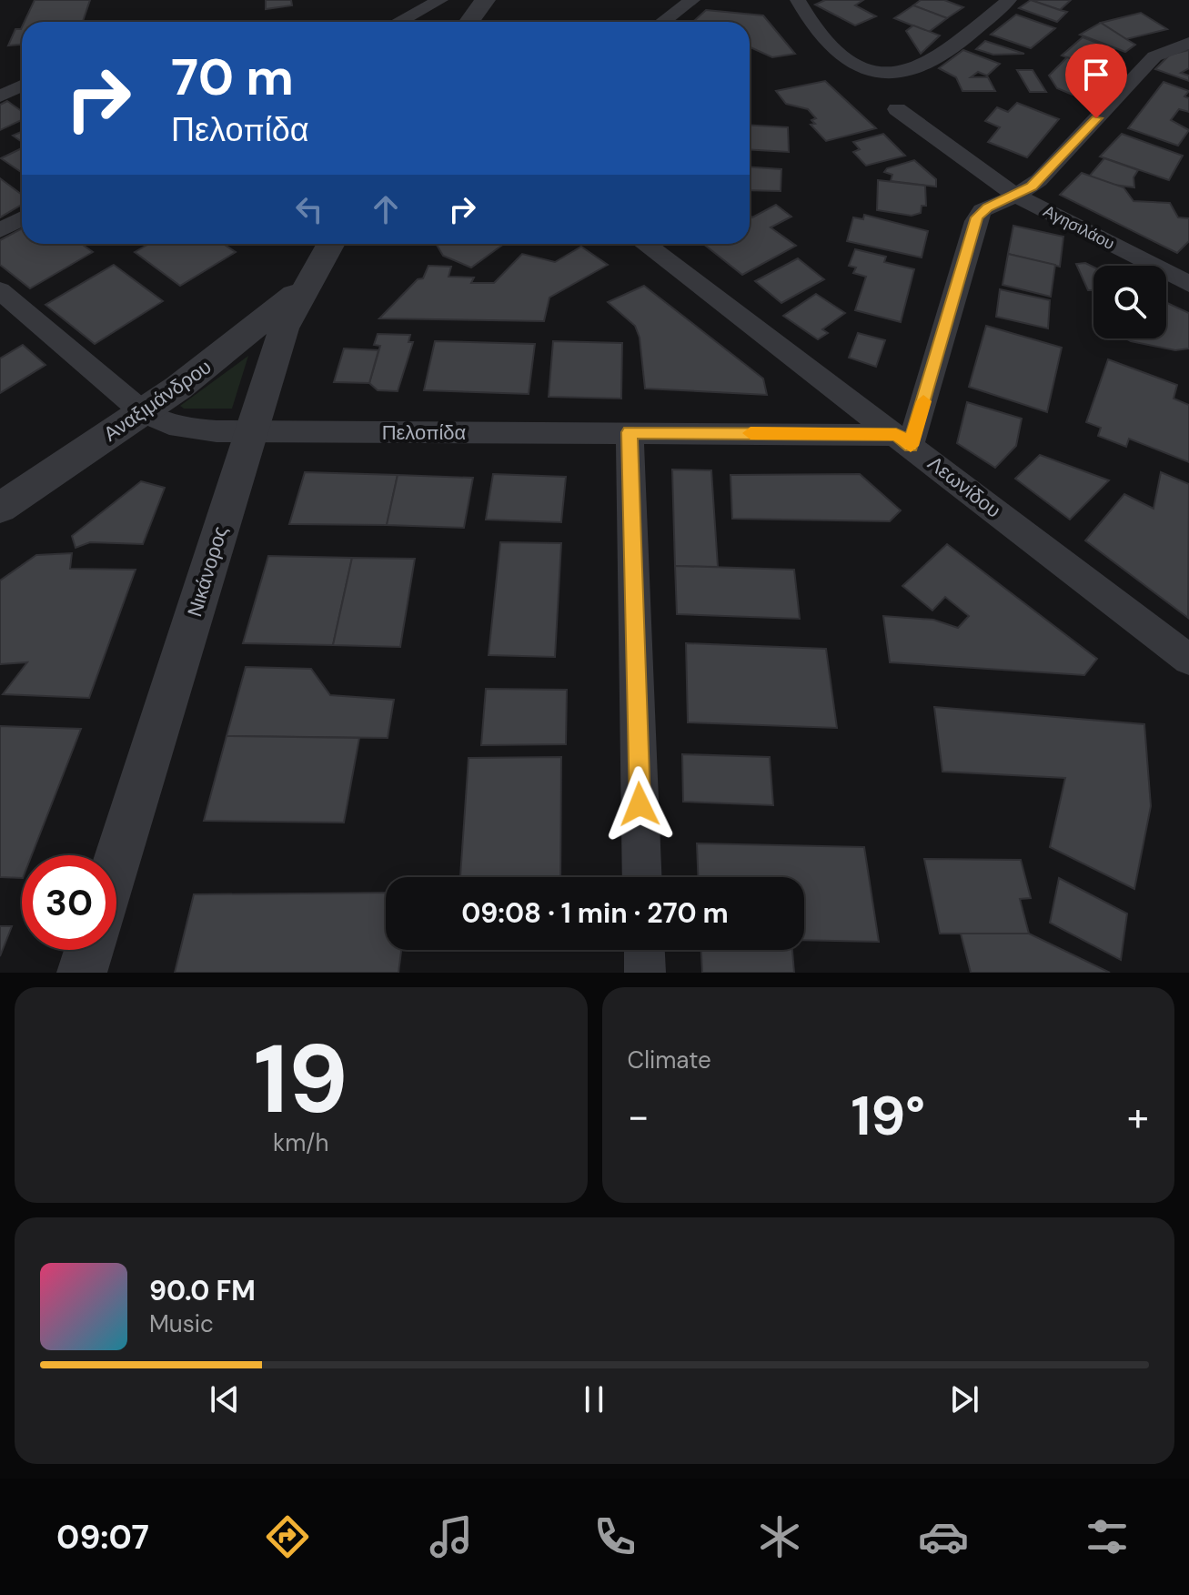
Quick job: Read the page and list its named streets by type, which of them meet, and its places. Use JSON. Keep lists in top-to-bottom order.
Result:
{
  "streets": {
    "street": [
      "Αγησιλάου",
      "Αναξιμάνδρου",
      "Πελοπίδα",
      "Λεωνίδου",
      "Νικάνορος"
    ]
  },
  "crossings": [
    ["Αναξιμάνδρου", "Πελοπίδα"],
    ["Αναξιμάνδρου", "Νικάνορος"],
    ["Πελοπίδα", "Λεωνίδου"],
    ["Πελοπίδα", "Νικάνορος"]
  ],
  "page": {
    "turn": ["70 m", "Πελοπίδα"],
    "limit": "30",
    "trip": "09:08 · 1 min · 270 m",
    "tile": [
      ["19", "km/h"],
      "Climate"
    ],
    "heat": ["−", "19°", "+"],
    "song": ["90.0 FM", "Music"],
    "tabs": "09:07"
  }
}
